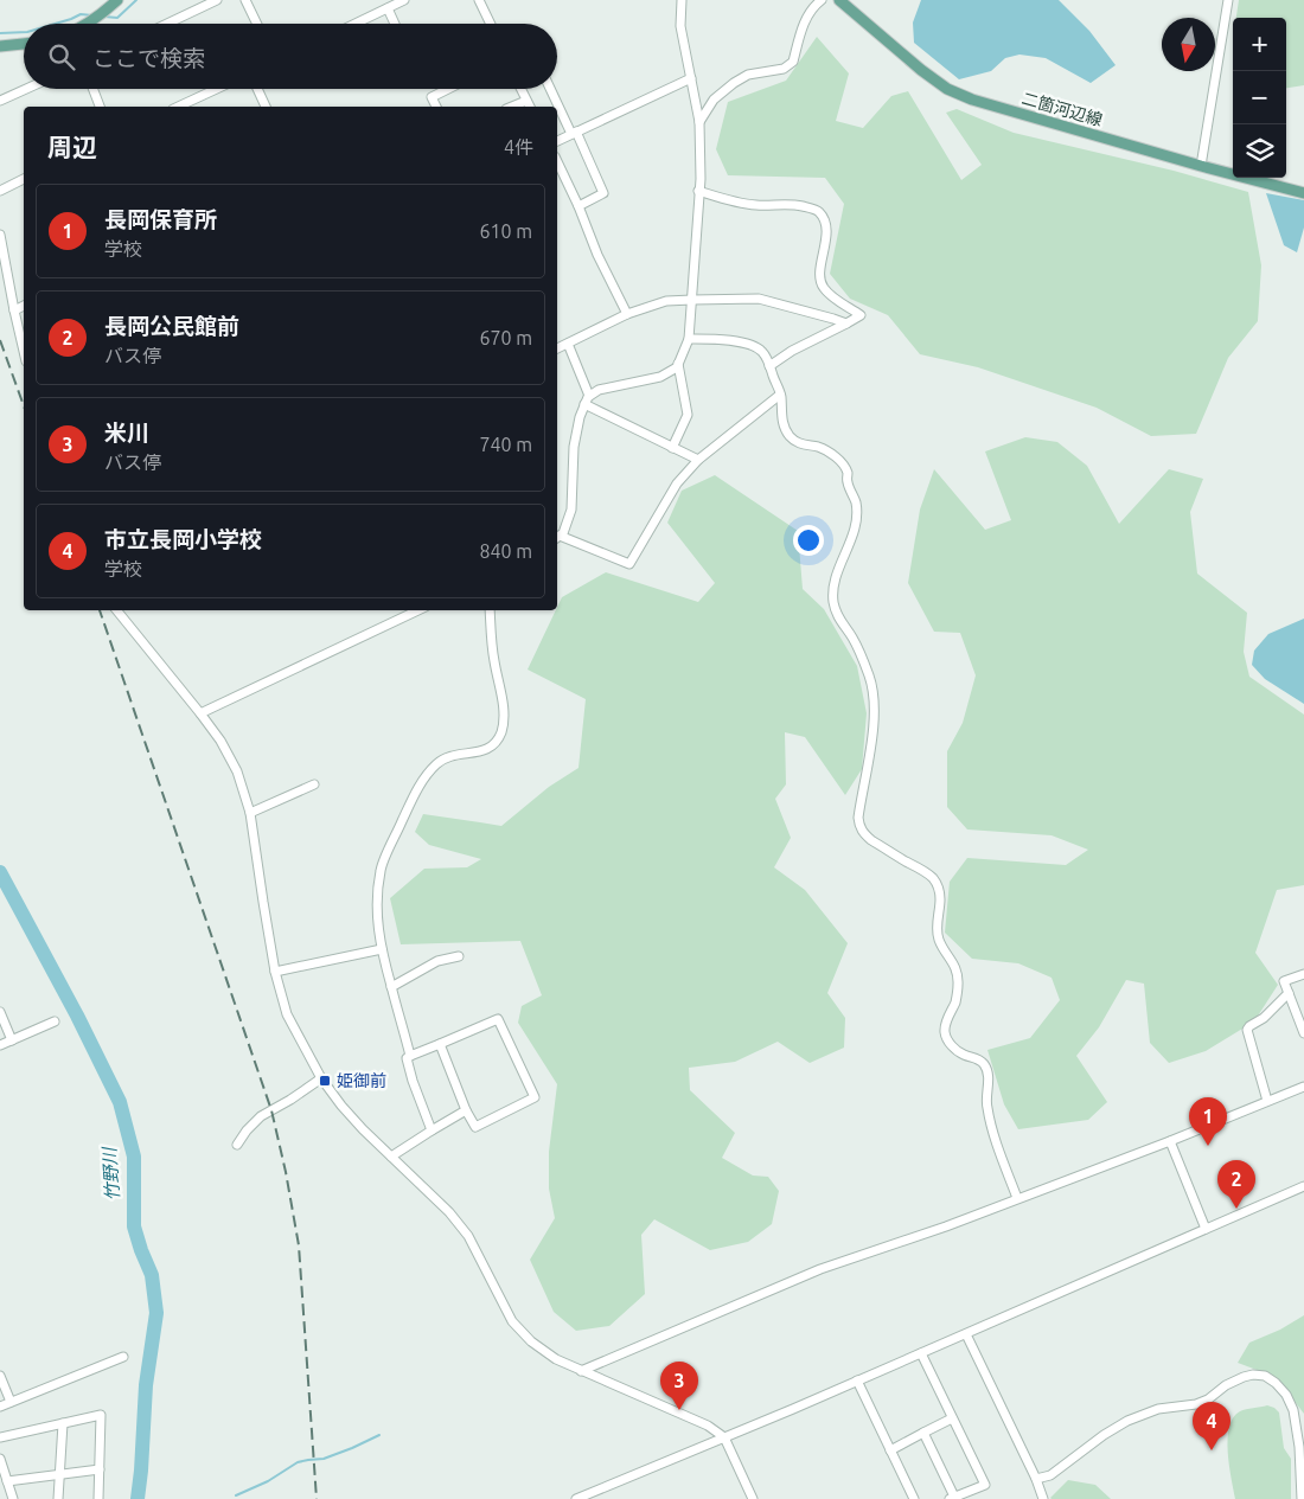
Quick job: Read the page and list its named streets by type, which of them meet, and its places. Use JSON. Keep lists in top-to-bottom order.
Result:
{
  "streets": {
    "main road": ["二箇河辺線"]
  },
  "water": ["竹野川"],
  "places": {
    "transit": ["姫御前"]
  },
  "north": "bottom",
  "page": {
    "map_buttons": ["+", "−"],
    "search": "ここで検索",
    "heading": ["周辺", "4件"],
    "list": [
      {
        "mark": "1",
        "name": "長岡保育所",
        "note": "学校",
        "value": "610 m"
      },
      {
        "mark": "2",
        "name": "長岡公民館前",
        "note": "バス停",
        "value": "670 m"
      },
      {
        "mark": "3",
        "name": "米川",
        "note": "バス停",
        "value": "740 m"
      },
      {
        "mark": "4",
        "name": "市立長岡小学校",
        "note": "学校",
        "value": "840 m"
      }
    ],
    "pins": [
      "1",
      "2",
      "3",
      "4"
    ]
  }
}
